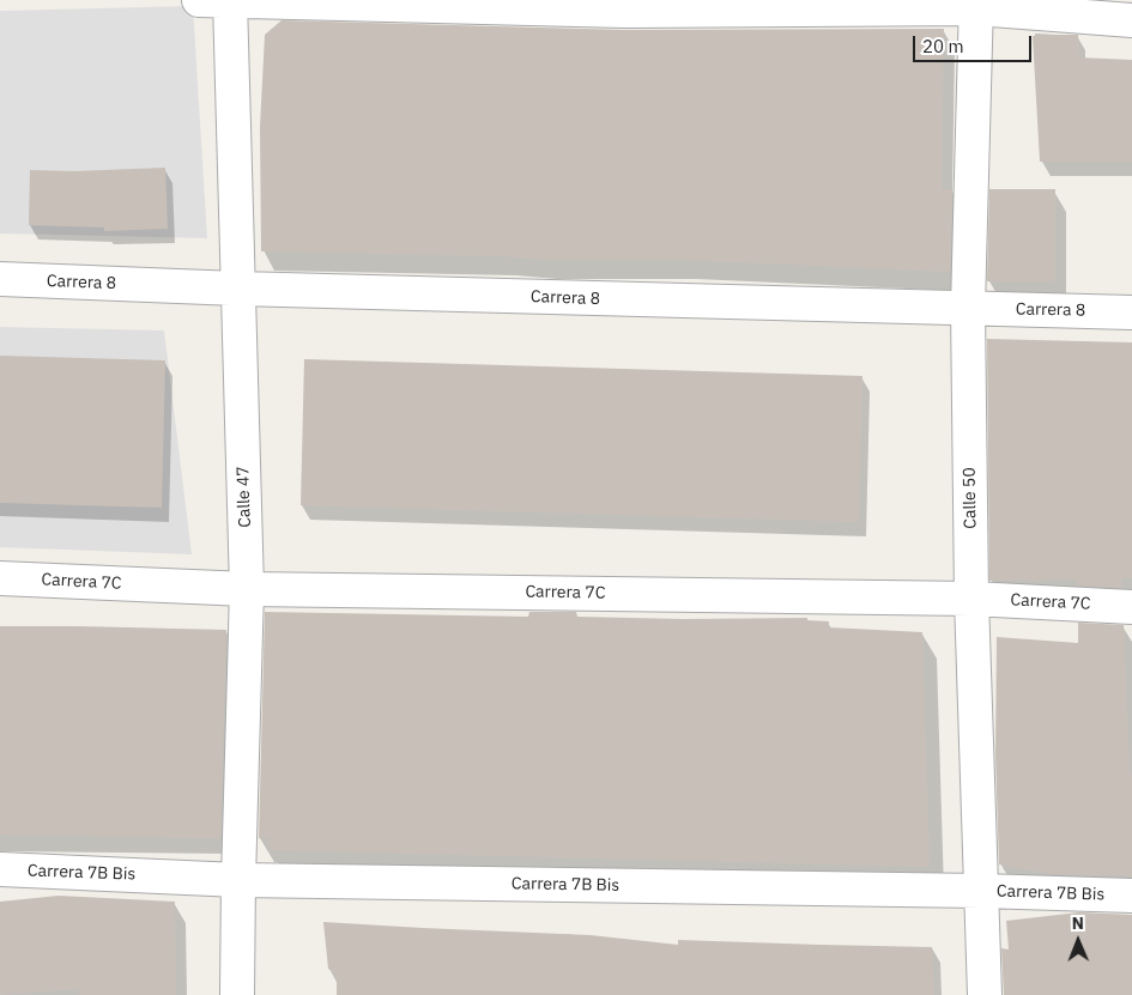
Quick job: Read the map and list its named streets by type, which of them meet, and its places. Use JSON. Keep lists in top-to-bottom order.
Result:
{
  "streets": {
    "street": [
      "Carrera 8",
      "Calle 47",
      "Calle 50",
      "Carrera 7C",
      "Carrera 7B Bis"
    ]
  },
  "crossings": [
    ["Carrera 8", "Calle 47"],
    ["Carrera 8", "Calle 50"],
    ["Calle 47", "Carrera 7C"],
    ["Calle 47", "Carrera 7B Bis"],
    ["Calle 50", "Carrera 7C"],
    ["Calle 50", "Carrera 7B Bis"]
  ],
  "scale_bar": "20 m",
  "north": "top"
}
